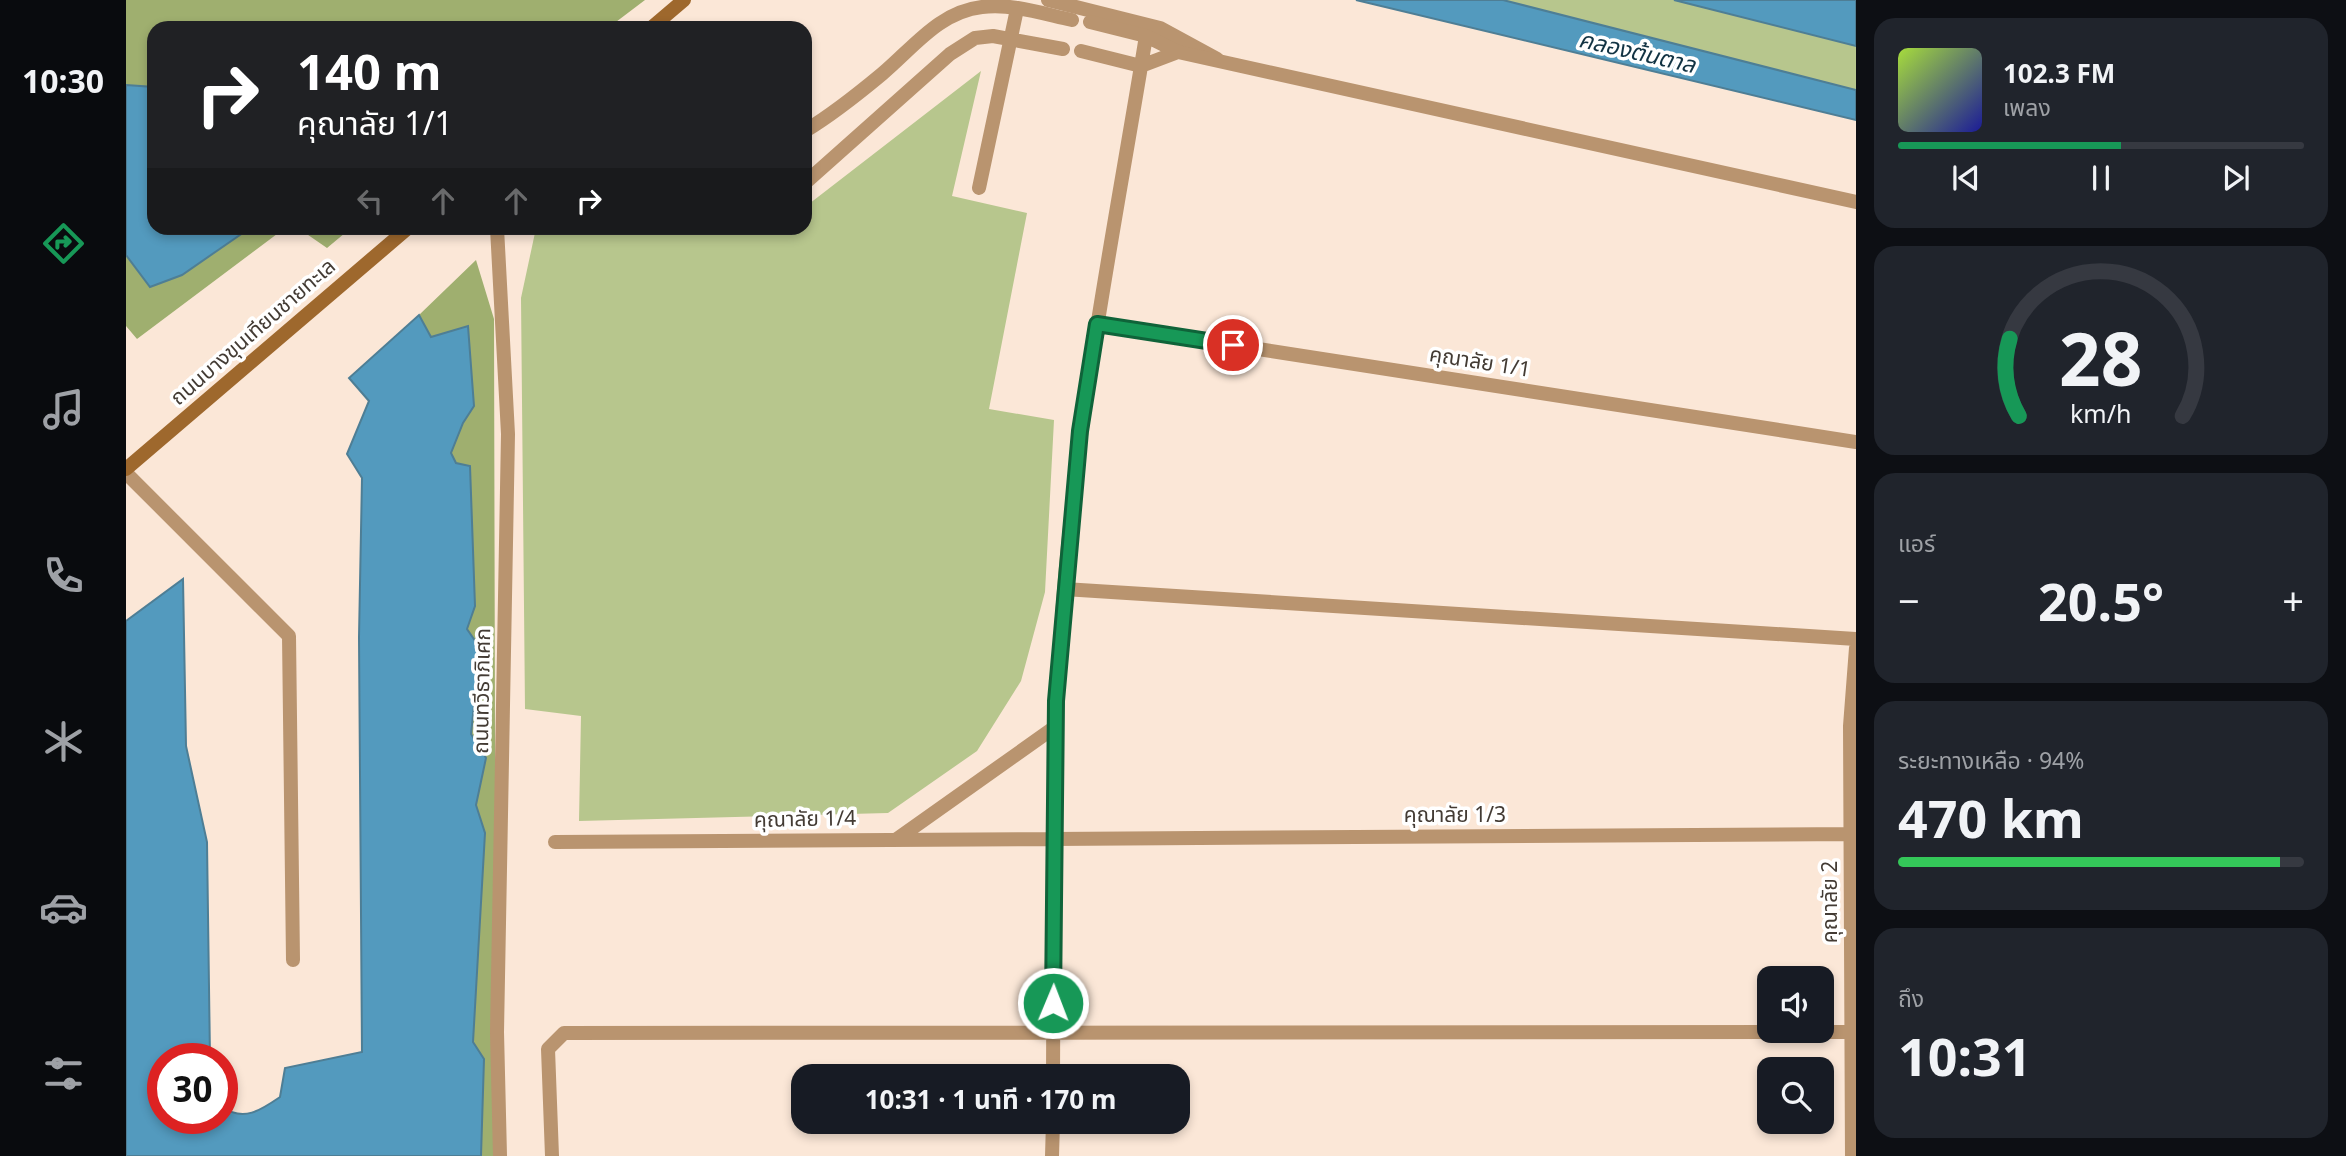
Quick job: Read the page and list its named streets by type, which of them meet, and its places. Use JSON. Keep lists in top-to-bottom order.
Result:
{
  "streets": {
    "main road": ["ถนนบางขุนเทียนชายทะเล"],
    "street": [
      "คุณาลัย 1/1",
      "ถนนทวีธาภิเศก",
      "คุณาลัย 1/3",
      "คุณาลัย 1/4",
      "คุณาลัย 2"
    ]
  },
  "crossings": [
    ["คุณาลัย 1/3", "คุณาลัย 1/4"],
    ["คุณาลัย 1/3", "คุณาลัย 2"]
  ],
  "water": ["คลองต้นตาล"],
  "page": {
    "tabs": "10:30",
    "turn": ["140 m", "คุณาลัย 1/1"],
    "song": ["102.3 FM", "เพลง"],
    "tile": [
      "แอร์",
      ["ระยะทางเหลือ · 94%", "470 km"],
      ["ถึง", "10:31"]
    ],
    "heat": ["−", "20.5°", "+"],
    "limit": "30",
    "trip": "10:31 · 1 นาที · 170 m",
    "gauge": ["28", "km/h"]
  }
}
